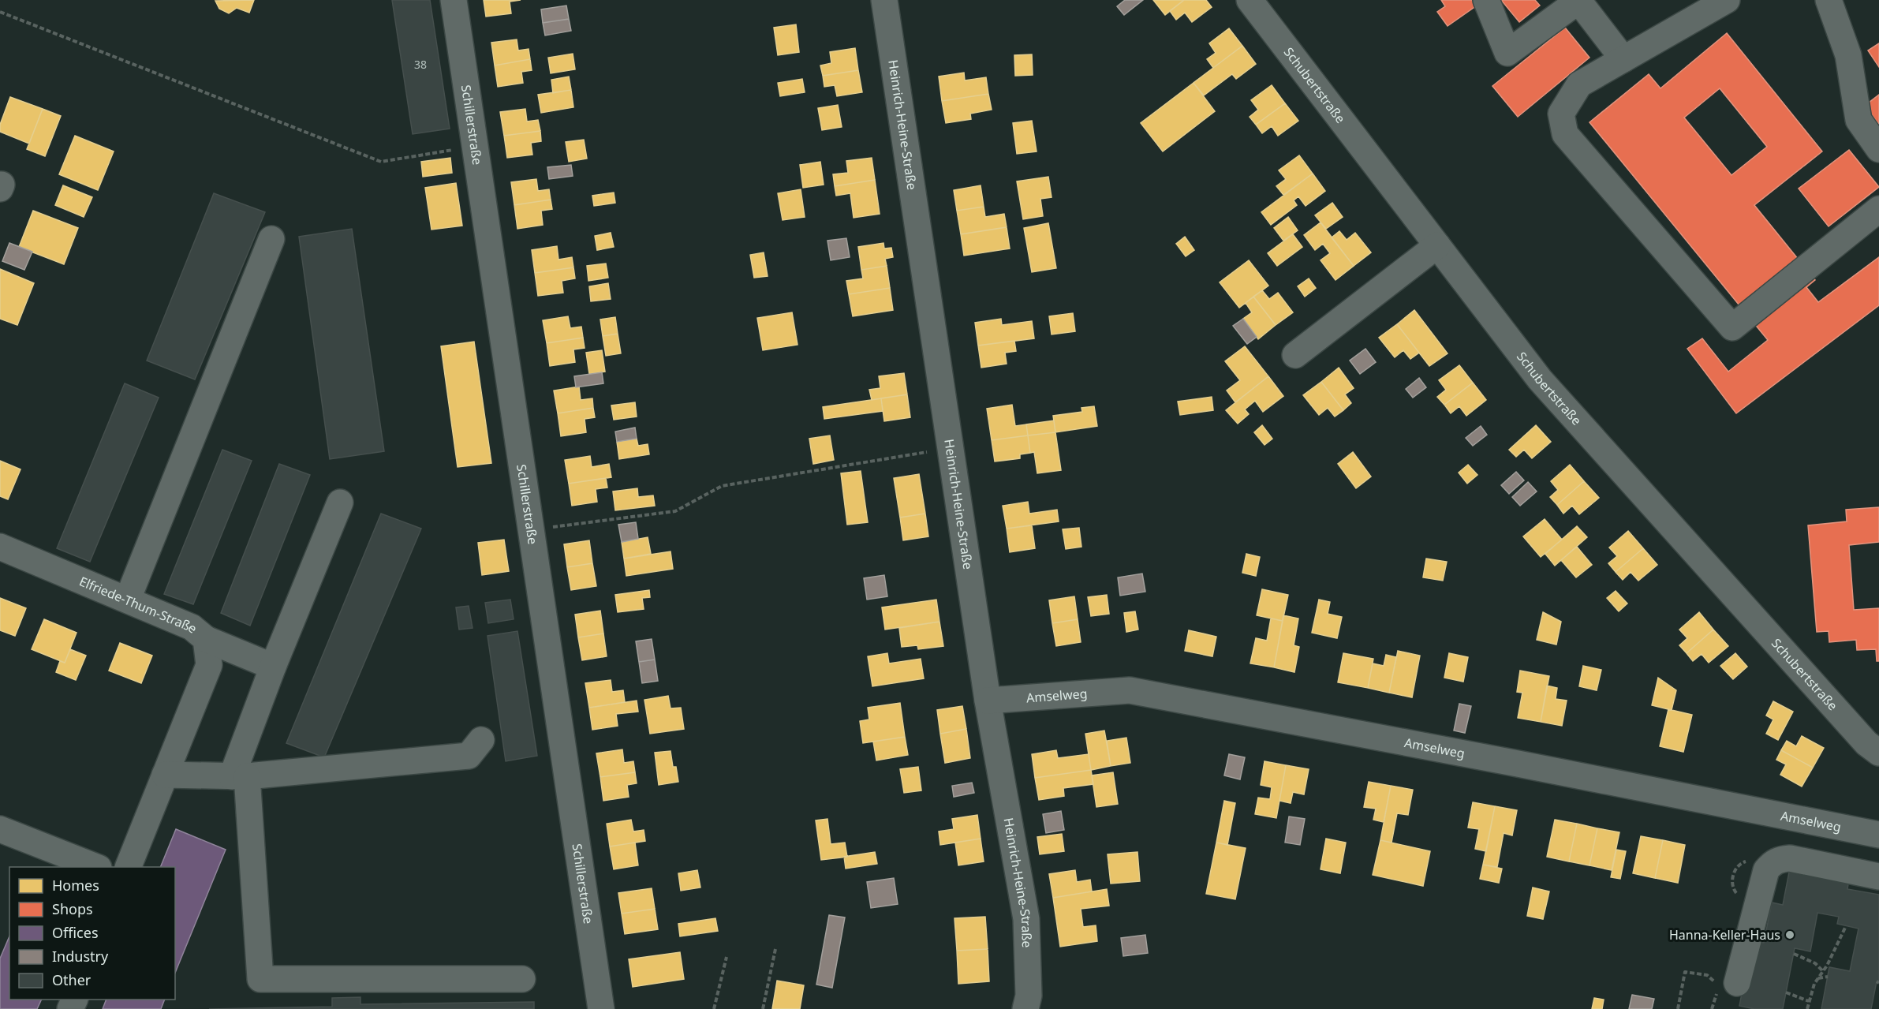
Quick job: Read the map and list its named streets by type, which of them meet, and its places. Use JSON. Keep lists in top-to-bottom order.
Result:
{
  "streets": {
    "street": [
      "Schubertstraße",
      "Schillerstraße",
      "Heinrich-Heine-Straße",
      "Elfriede-Thum-Straße",
      "Amselweg"
    ]
  },
  "crossings": [
    ["Heinrich-Heine-Straße", "Amselweg"]
  ],
  "places": ["Hanna-Keller-Haus"],
  "house_numbers": ["38"],
  "legend": [
    "Homes",
    "Shops",
    "Offices",
    "Industry",
    "Other"
  ]
}
